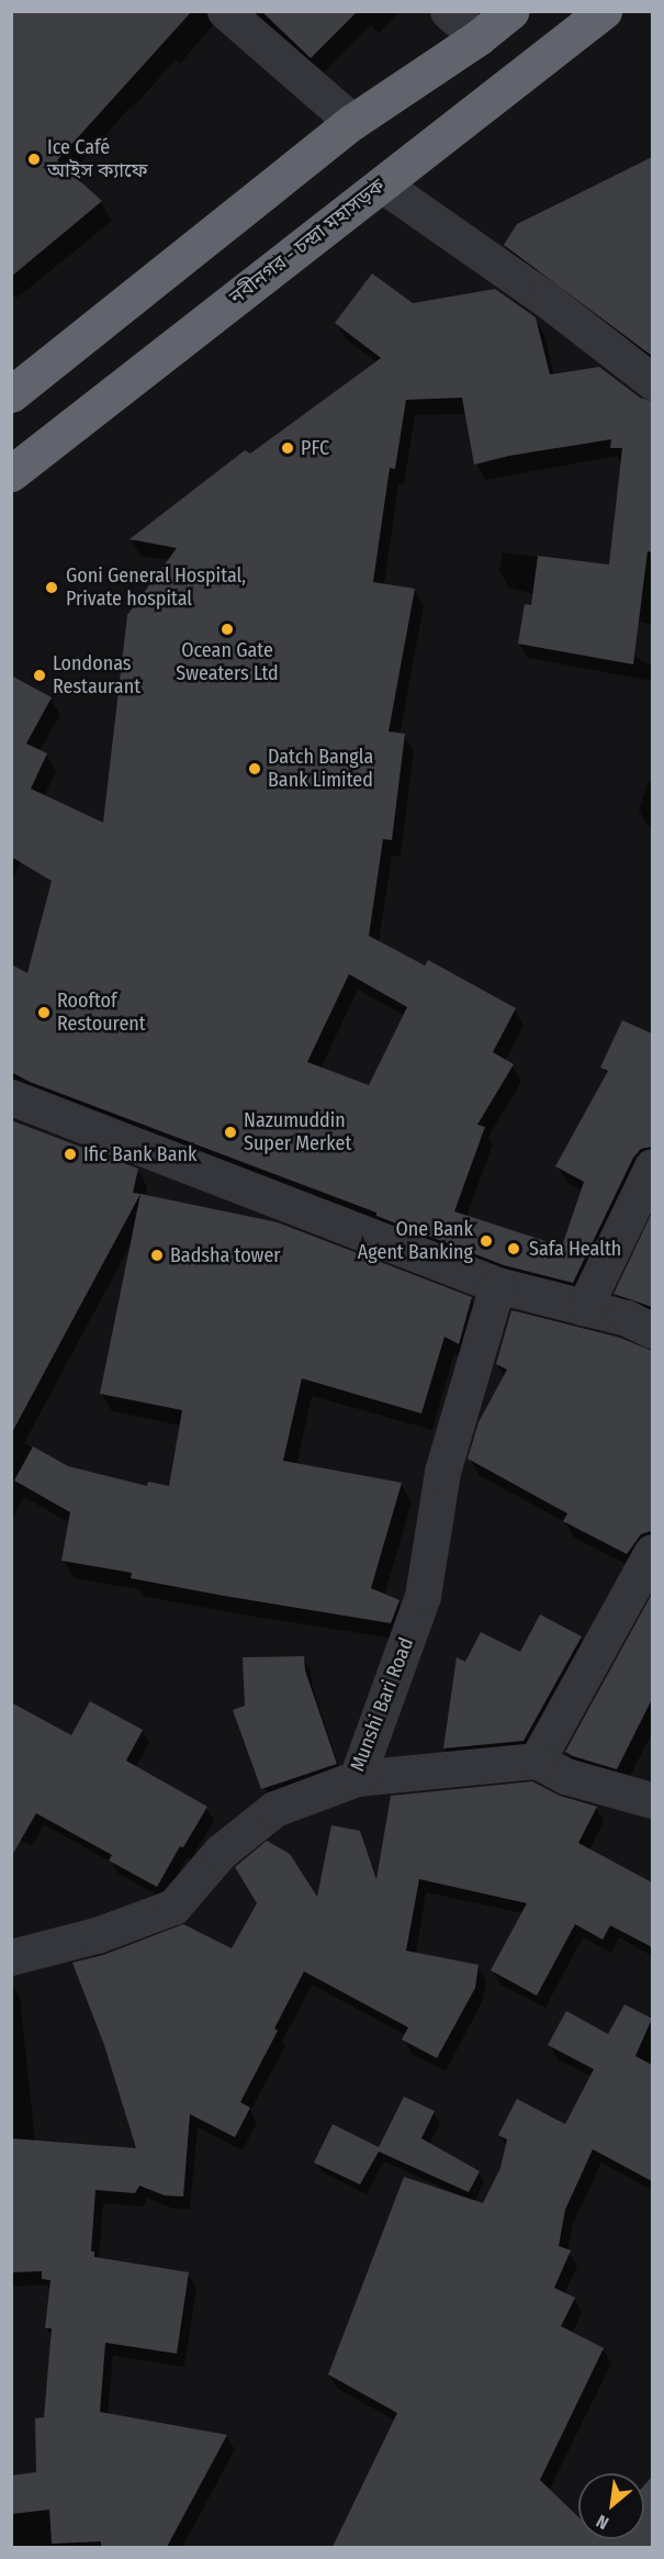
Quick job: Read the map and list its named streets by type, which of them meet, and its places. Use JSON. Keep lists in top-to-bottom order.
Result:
{
  "streets": {
    "highway": ["নবীনগর - চন্দ্রা মহাসড়ক"],
    "street": ["Munshi Bari Road"]
  },
  "places": [
    "Ice Café আইস ক্যাফে",
    "PFC",
    "Goni General Hospital, Private hospital",
    "Ocean Gate Sweaters Ltd",
    "Londonas Restaurant",
    "Datch Bangla Bank Limited",
    "Rooftof Restourent",
    "Nazumuddin Super Merket",
    "Ific Bank Bank",
    "One Bank Agent Banking",
    "Safa Health",
    "Badsha tower"
  ],
  "north": "bottom left"
}
